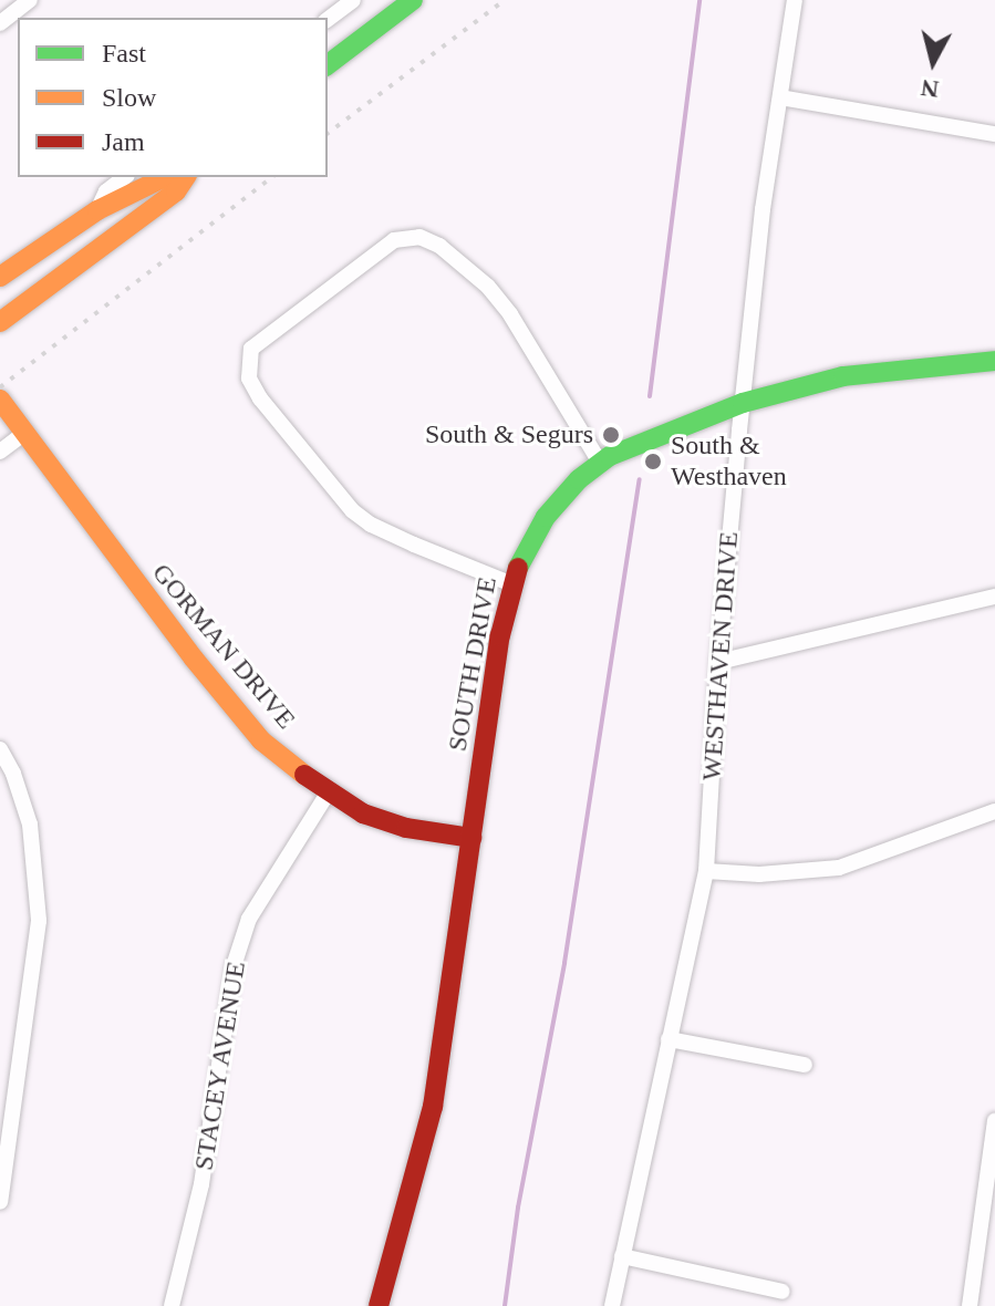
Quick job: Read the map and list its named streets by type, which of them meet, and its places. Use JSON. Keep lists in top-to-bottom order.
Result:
{
  "streets": {
    "street": [
      "GORMAN DRIVE",
      "WESTHAVEN DRIVE",
      "SOUTH DRIVE",
      "STACEY AVENUE"
    ]
  },
  "crossings": [
    ["GORMAN DRIVE", "SOUTH DRIVE"],
    ["GORMAN DRIVE", "STACEY AVENUE"],
    ["WESTHAVEN DRIVE", "SOUTH DRIVE"]
  ],
  "places": ["South & Segurs", "South & Westhaven"],
  "legend": ["Fast", "Slow", "Jam"],
  "north": "bottom"
}
